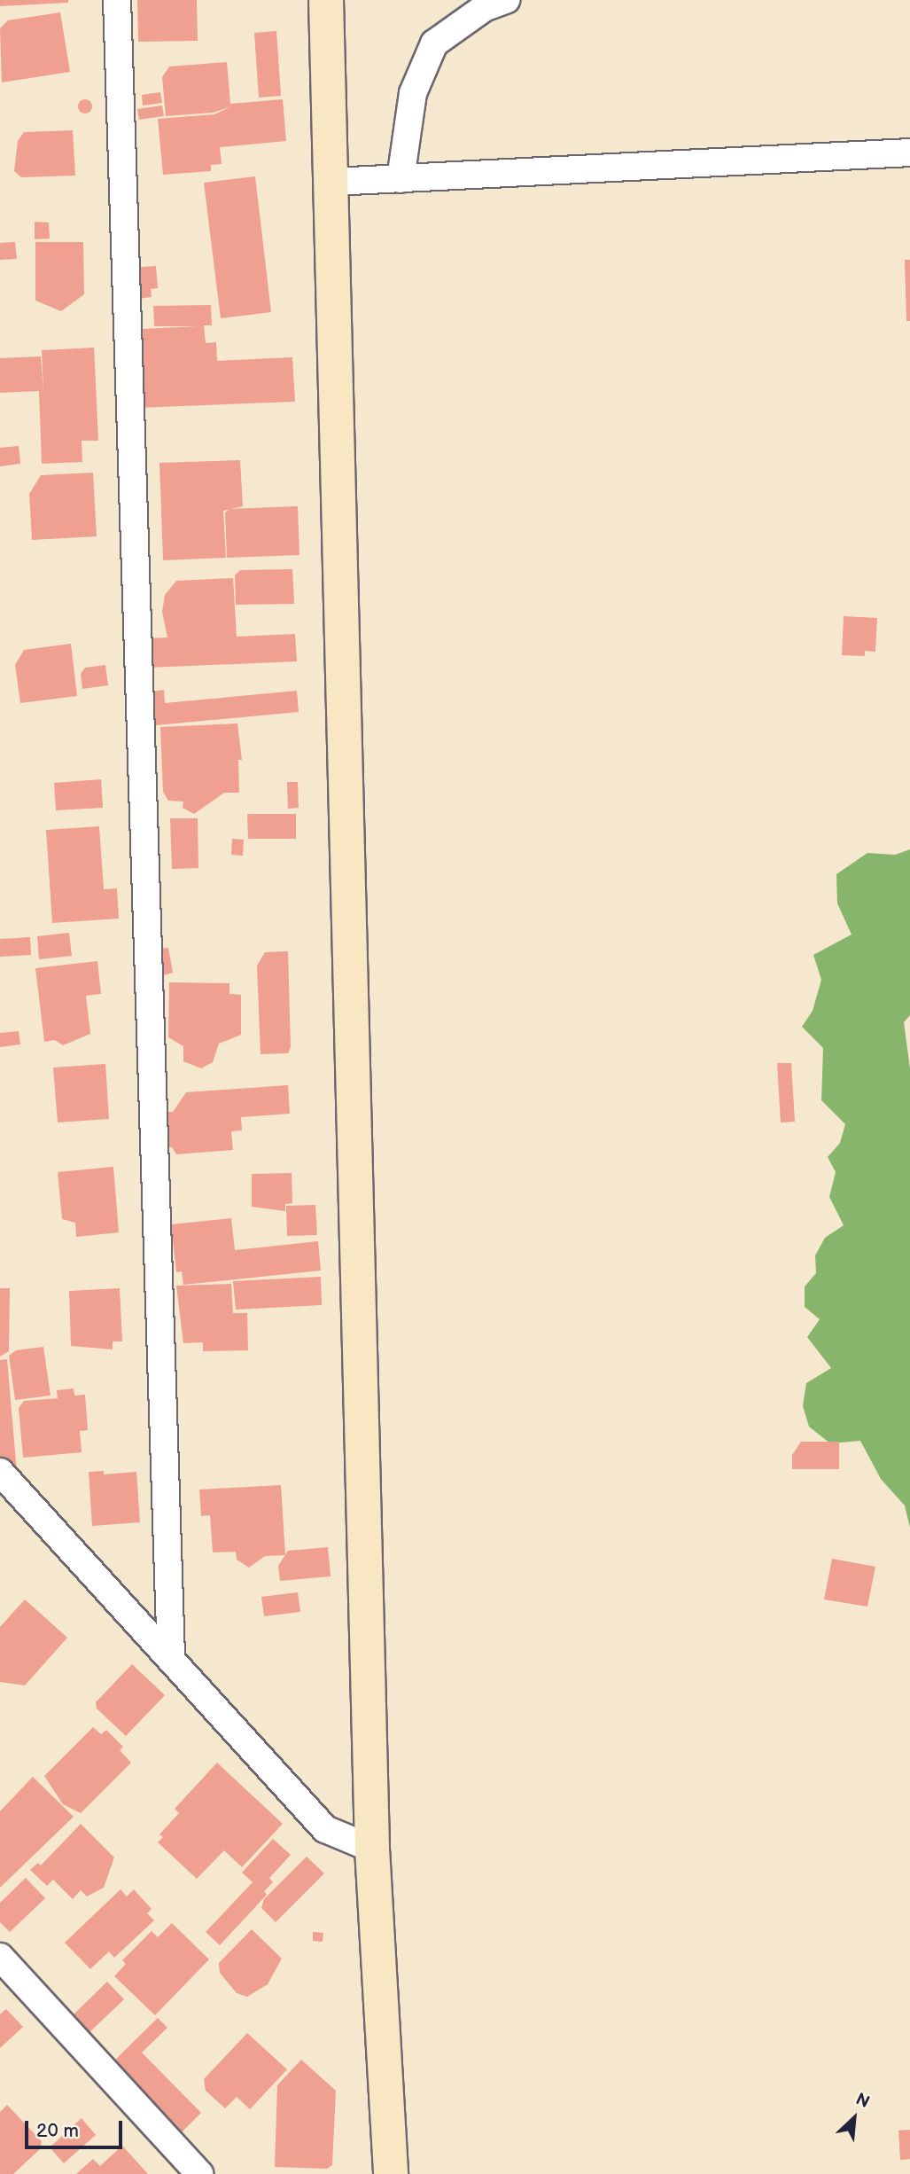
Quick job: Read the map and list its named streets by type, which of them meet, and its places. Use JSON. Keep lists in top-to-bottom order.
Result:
{
  "scale_bar": "20 m",
  "north": "top right"
}
